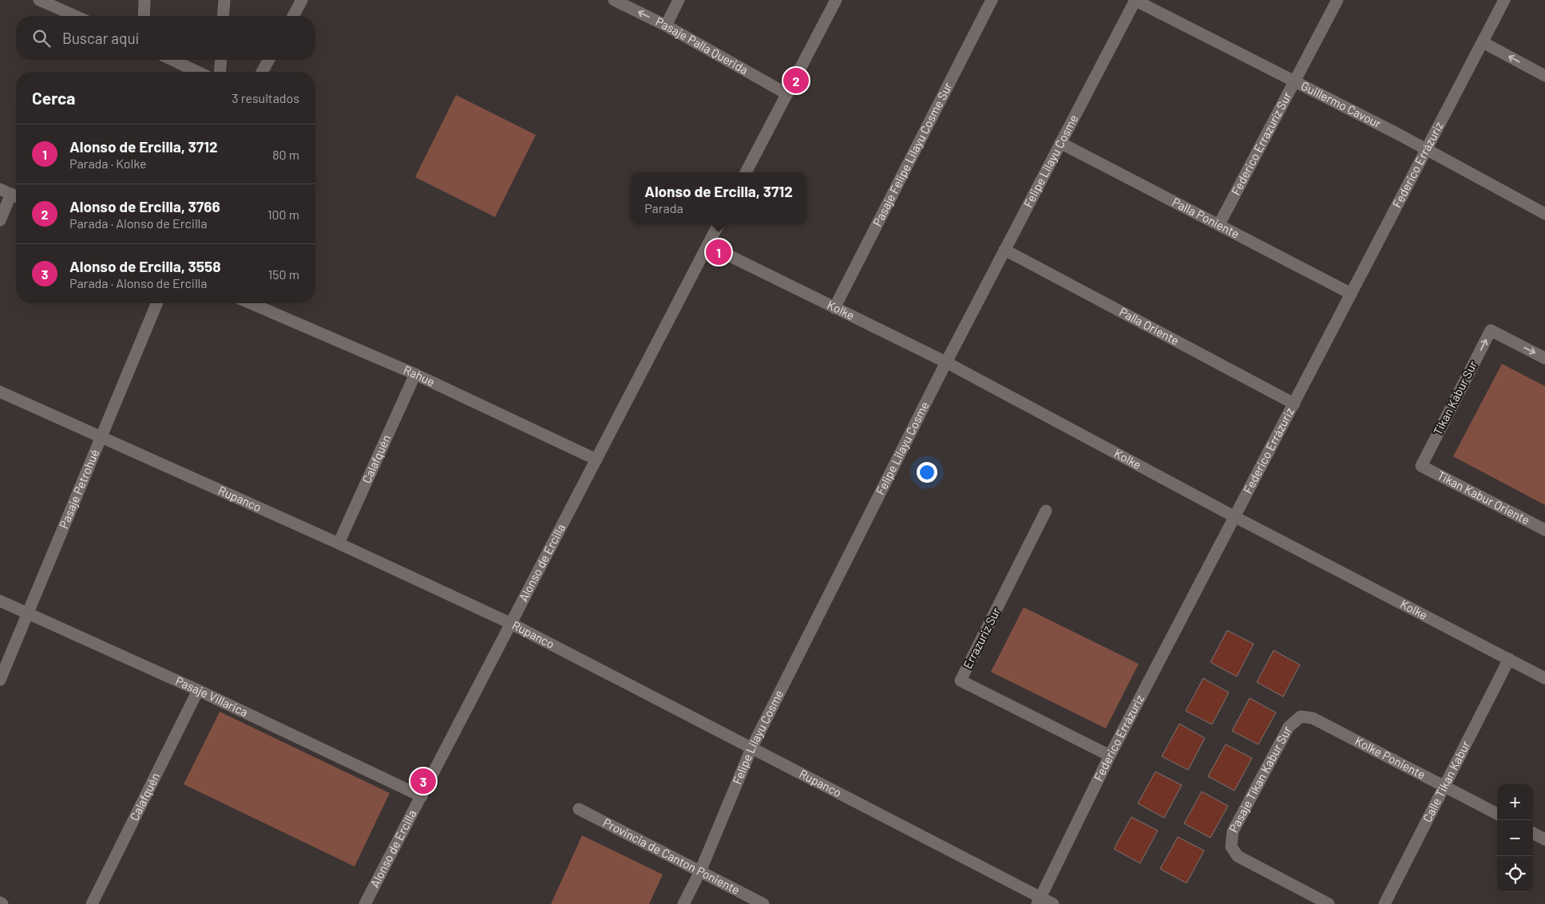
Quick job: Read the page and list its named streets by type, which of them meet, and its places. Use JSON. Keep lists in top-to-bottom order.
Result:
{
  "streets": {
    "street": [
      "Pasaje Palla Querida",
      "Guillermo Cavour",
      "Federico Errazuríz Sur",
      "Pasaje Felipe Lilayu Cosme Sur",
      "Felipe Lilayu Cosme",
      "Federico Errázuriz",
      "Palla Poniente",
      "Kolke",
      "Palla Oriente",
      "Rahue",
      "Tikan Kabur Sur",
      "Calafquén",
      "Pasaje Petrohué",
      "Tikan Kabur Oriente",
      "Rupanco",
      "Alonso de Ercilla",
      "Errazuriz Sur",
      "Pasaje Villarica",
      "Kolke Poniente",
      "Pasaje Tikan Kabur Sur",
      "Calle Tikan Kabur",
      "Provincia de Canton Poniente"
    ]
  },
  "crossings": [
    ["Guillermo Cavour", "Federico Errazuríz Sur"],
    ["Guillermo Cavour", "Felipe Lilayu Cosme"],
    ["Guillermo Cavour", "Federico Errázuriz"],
    ["Federico Errazuríz Sur", "Palla Poniente"],
    ["Pasaje Felipe Lilayu Cosme Sur", "Kolke"],
    ["Felipe Lilayu Cosme", "Palla Poniente"],
    ["Felipe Lilayu Cosme", "Kolke"],
    ["Felipe Lilayu Cosme", "Palla Oriente"],
    ["Felipe Lilayu Cosme", "Rupanco"],
    ["Felipe Lilayu Cosme", "Provincia de Canton Poniente"],
    ["Federico Errázuriz", "Palla Poniente"],
    ["Federico Errázuriz", "Kolke"],
    ["Federico Errázuriz", "Palla Oriente"],
    ["Federico Errázuriz", "Rupanco"],
    ["Federico Errázuriz", "Errazuriz Sur"],
    ["Kolke", "Alonso de Ercilla"],
    ["Kolke", "Calle Tikan Kabur"],
    ["Rahue", "Calafquén"],
    ["Rahue", "Alonso de Ercilla"],
    ["Tikan Kabur Sur", "Tikan Kabur Oriente"],
    ["Calafquén", "Rupanco"],
    ["Calafquén", "Pasaje Villarica"],
    ["Pasaje Petrohué", "Rupanco"],
    ["Pasaje Petrohué", "Pasaje Villarica"],
    ["Rupanco", "Alonso de Ercilla"],
    ["Alonso de Ercilla", "Pasaje Villarica"],
    ["Kolke Poniente", "Pasaje Tikan Kabur Sur"],
    ["Kolke Poniente", "Calle Tikan Kabur"]
  ],
  "page": {
    "search": "Buscar aquí",
    "pins": ["2", "1", "3"],
    "heading": ["Cerca", "3 resultados"],
    "list": [
      {
        "mark": "1",
        "name": "Alonso de Ercilla, 3712",
        "note": "Parada · Kolke",
        "value": "80 m"
      },
      {
        "mark": "2",
        "name": "Alonso de Ercilla, 3766",
        "note": "Parada · Alonso de Ercilla",
        "value": "100 m"
      },
      {
        "mark": "3",
        "name": "Alonso de Ercilla, 3558",
        "note": "Parada · Alonso de Ercilla",
        "value": "150 m"
      }
    ],
    "popup": ["Alonso de Ercilla, 3712", "Parada"],
    "map_buttons": ["+", "−"]
  }
}
